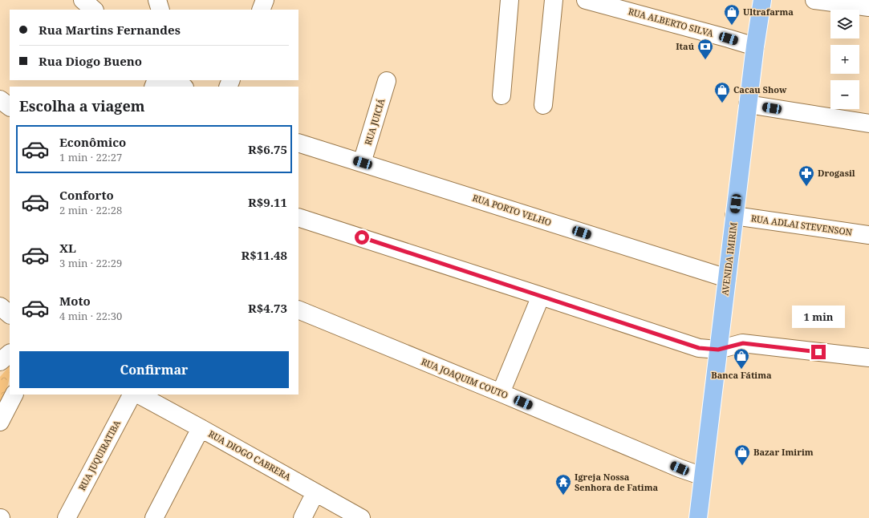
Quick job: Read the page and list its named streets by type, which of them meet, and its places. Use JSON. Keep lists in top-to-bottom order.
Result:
{
  "streets": {
    "main road": ["AVENIDA IMIRIM"],
    "street": [
      "RUA ALBERTO SILVA",
      "RUA JUICIÁ",
      "RUA PORTO VELHO",
      "RUA ADLAI STEVENSON",
      "RUA JOAQUIM COUTO",
      "RUA JUQUIRATIBA",
      "RUA DIOGO CABRERA"
    ]
  },
  "crossings": [
    ["RUA ALBERTO SILVA", "AVENIDA IMIRIM"],
    ["RUA JUICIÁ", "RUA PORTO VELHO"],
    ["RUA PORTO VELHO", "AVENIDA IMIRIM"],
    ["RUA ADLAI STEVENSON", "AVENIDA IMIRIM"],
    ["AVENIDA IMIRIM", "RUA JOAQUIM COUTO"]
  ],
  "places": {
    "shop": [
      "Ultrafarma",
      "Cacau Show",
      "Banca Fátima",
      "Bazar Imirim"
    ],
    "bank": ["Itaú"],
    "pharmacy": ["Drogasil"],
    "temple": ["Igreja Nossa Senhora de Fatima"]
  },
  "page": {
    "map_buttons": ["+", "−"],
    "banner": ["Rua Martins Fernandes", "Rua Diogo Bueno"],
    "heading": "Escolha a viagem",
    "list": [
      {
        "name": "Econômico",
        "note": "1 min · 22:27",
        "value": "R$6.75"
      },
      {
        "name": "Conforto",
        "note": "2 min · 22:28",
        "value": "R$9.11"
      },
      {
        "name": "XL",
        "note": "3 min · 22:29",
        "value": "R$11.48"
      },
      {
        "name": "Moto",
        "note": "4 min · 22:30",
        "value": "R$4.73"
      }
    ],
    "bubble": "1 min",
    "buttons": "Confirmar"
  }
}
